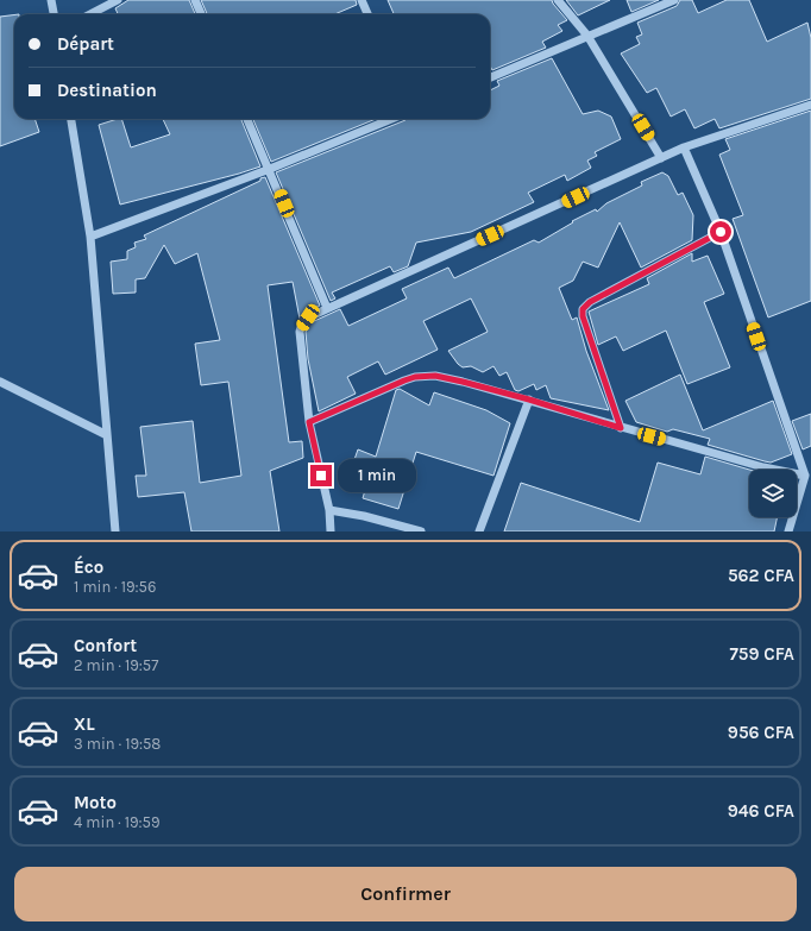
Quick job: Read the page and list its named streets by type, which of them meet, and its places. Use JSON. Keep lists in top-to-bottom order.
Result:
{
  "page": {
    "banner": ["Départ", "Destination"],
    "bubble": "1 min",
    "list": [
      {
        "name": "Éco",
        "note": "1 min · 19:56",
        "value": "562 CFA"
      },
      {
        "name": "Confort",
        "note": "2 min · 19:57",
        "value": "759 CFA"
      },
      {
        "name": "XL",
        "note": "3 min · 19:58",
        "value": "956 CFA"
      },
      {
        "name": "Moto",
        "note": "4 min · 19:59",
        "value": "946 CFA"
      }
    ],
    "buttons": "Confirmer"
  }
}
